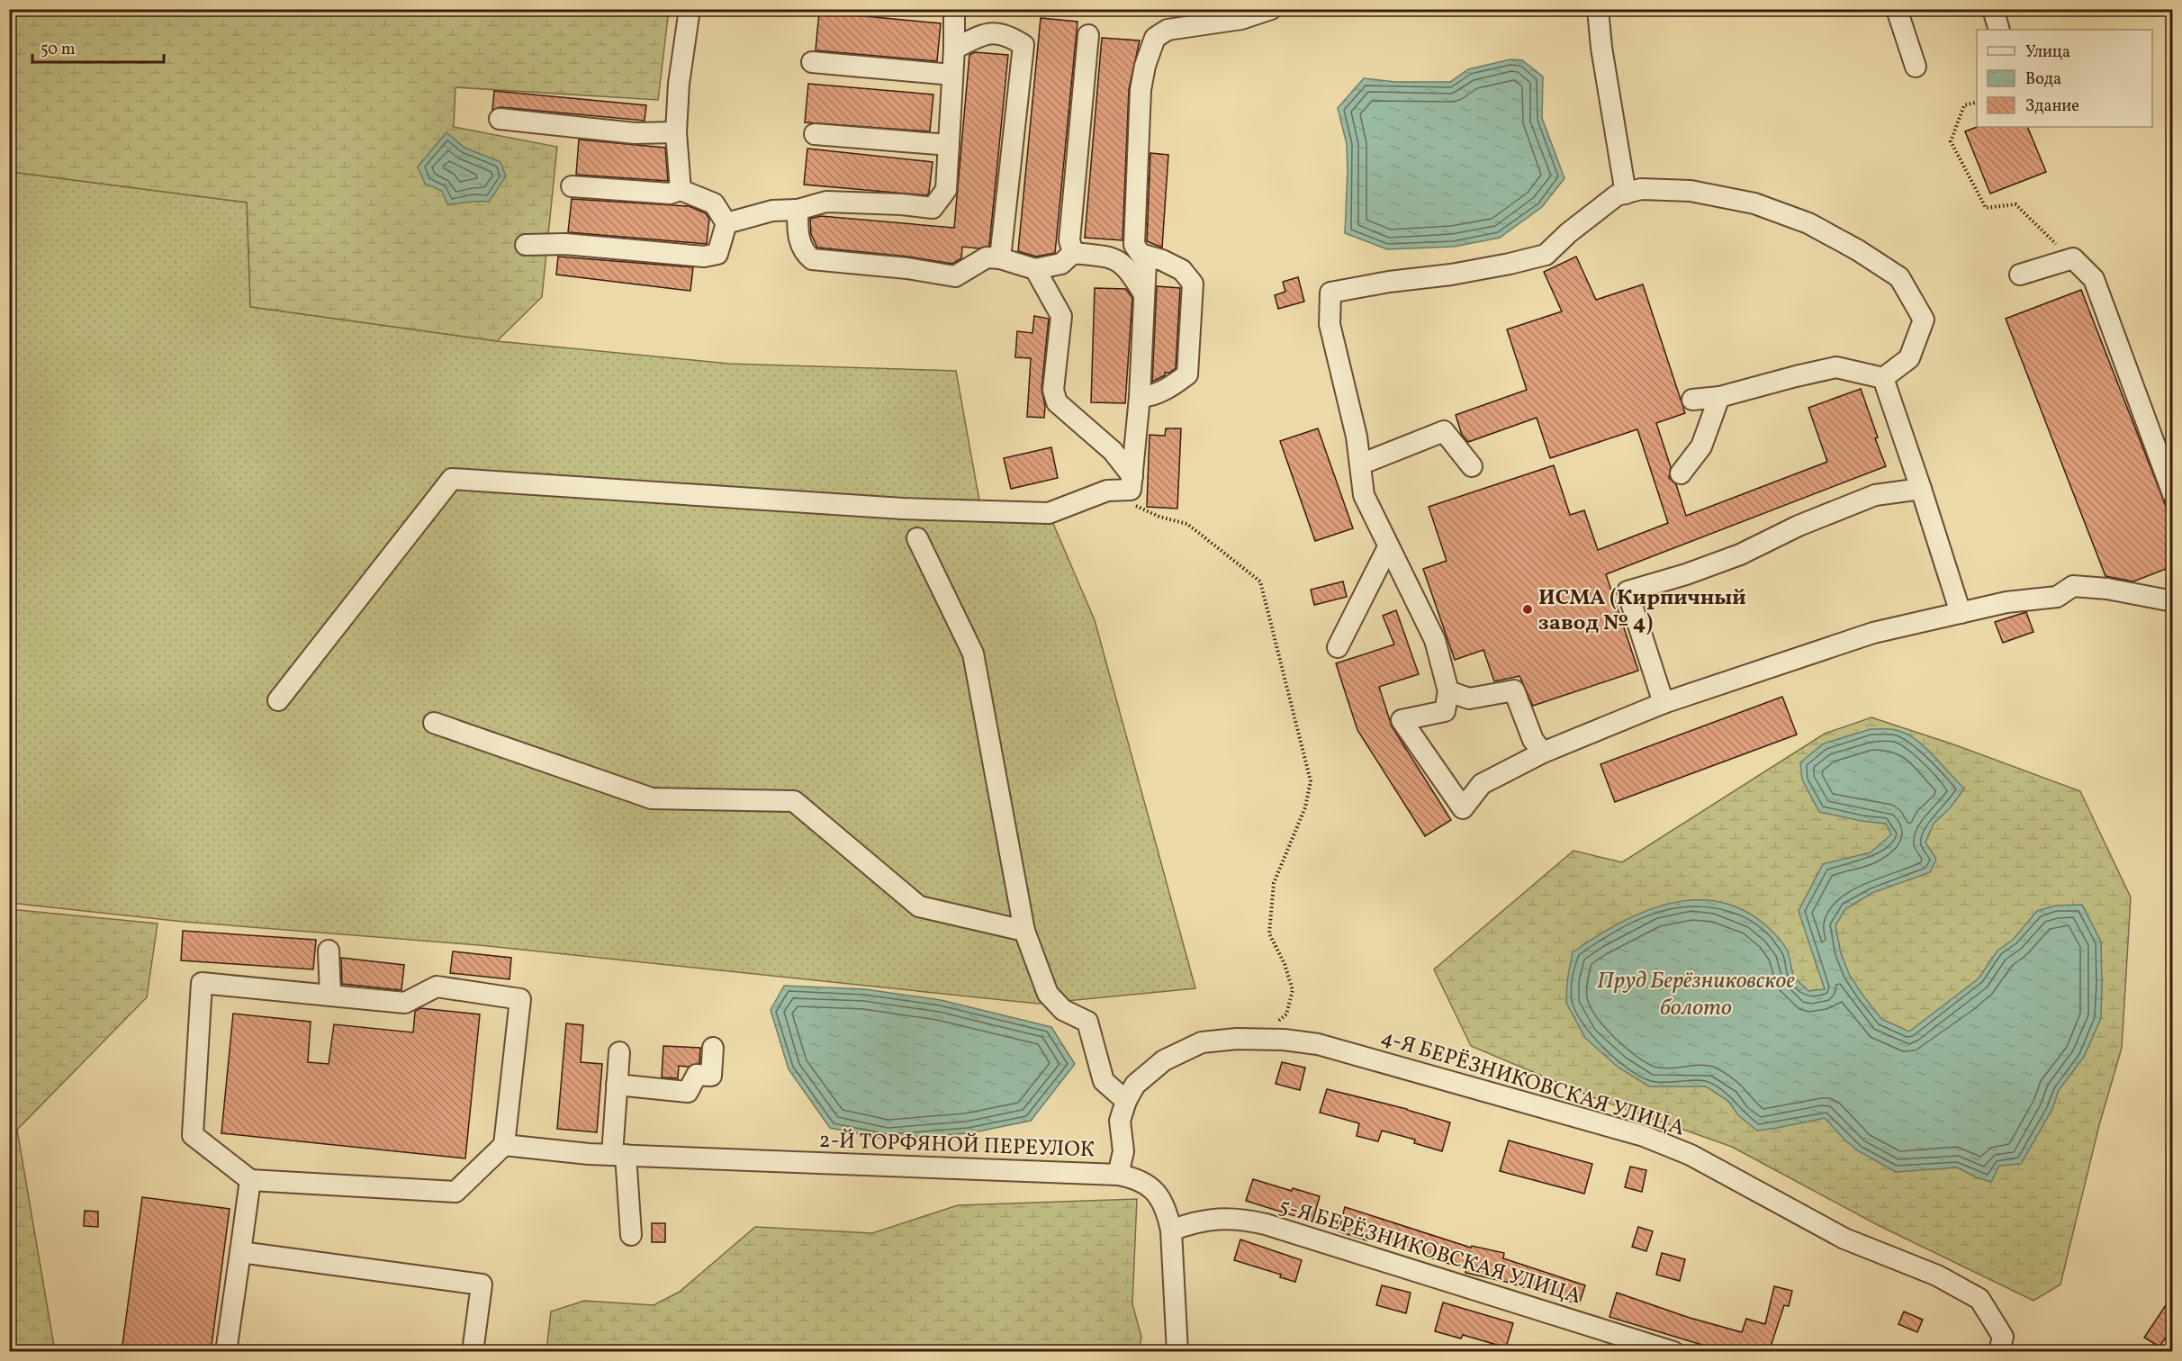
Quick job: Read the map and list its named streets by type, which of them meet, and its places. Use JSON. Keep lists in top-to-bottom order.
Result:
{
  "streets": {
    "street": ["4-Я БЕРЁЗНИКОВСКАЯ УЛИЦА", "2-Й ТОРФЯНОЙ ПЕРЕУЛОК", "5-Я БЕРЁЗНИКОВСКАЯ УЛИЦА"]
  },
  "crossings": [
    ["4-Я БЕРЁЗНИКОВСКАЯ УЛИЦА", "2-Й ТОРФЯНОЙ ПЕРЕУЛОК"],
    ["2-Й ТОРФЯНОЙ ПЕРЕУЛОК", "5-Я БЕРЁЗНИКОВСКАЯ УЛИЦА"]
  ],
  "water": ["Пруд Берёзниковское болото"],
  "places": ["ИСМА (Кирпичный завод № 4)"],
  "legend": ["Улица", "Вода", "Здание"],
  "scale_bar": "50 m"
}
